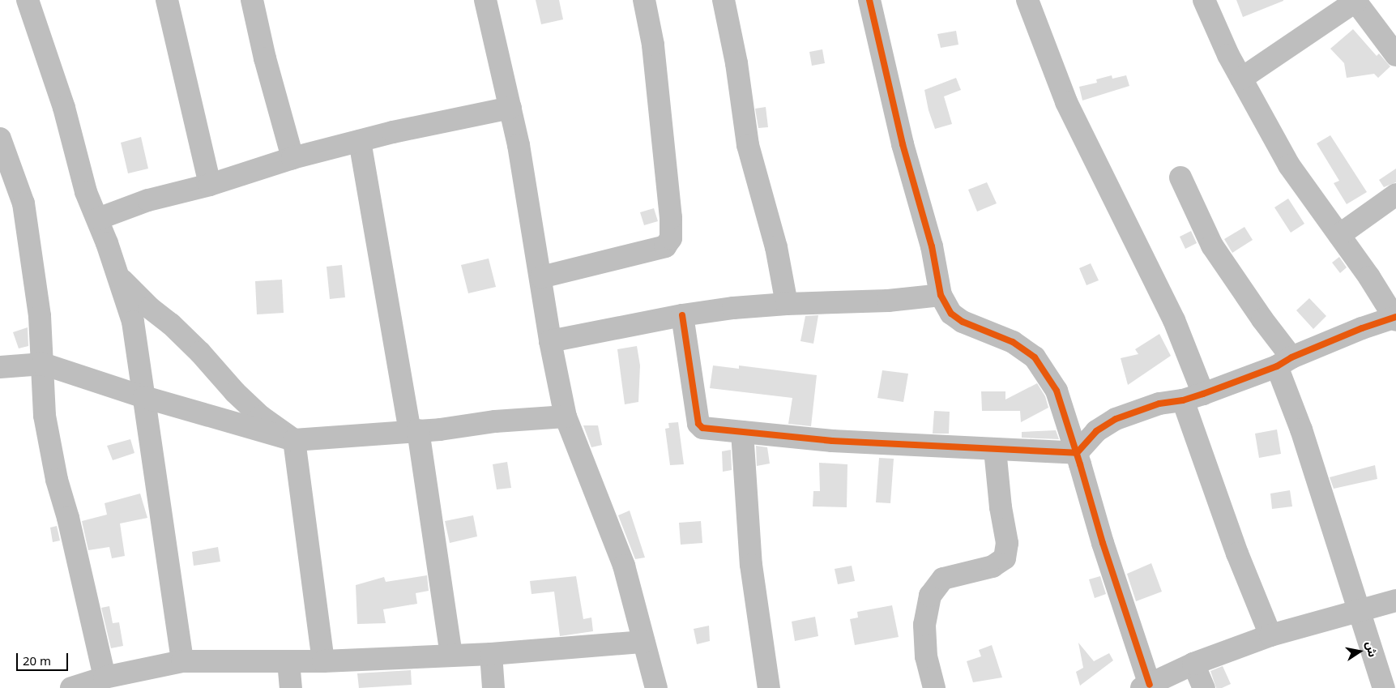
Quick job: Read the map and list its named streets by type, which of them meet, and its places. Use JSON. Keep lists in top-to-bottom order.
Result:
{
  "scale_bar": "20 m",
  "north": "right"
}
